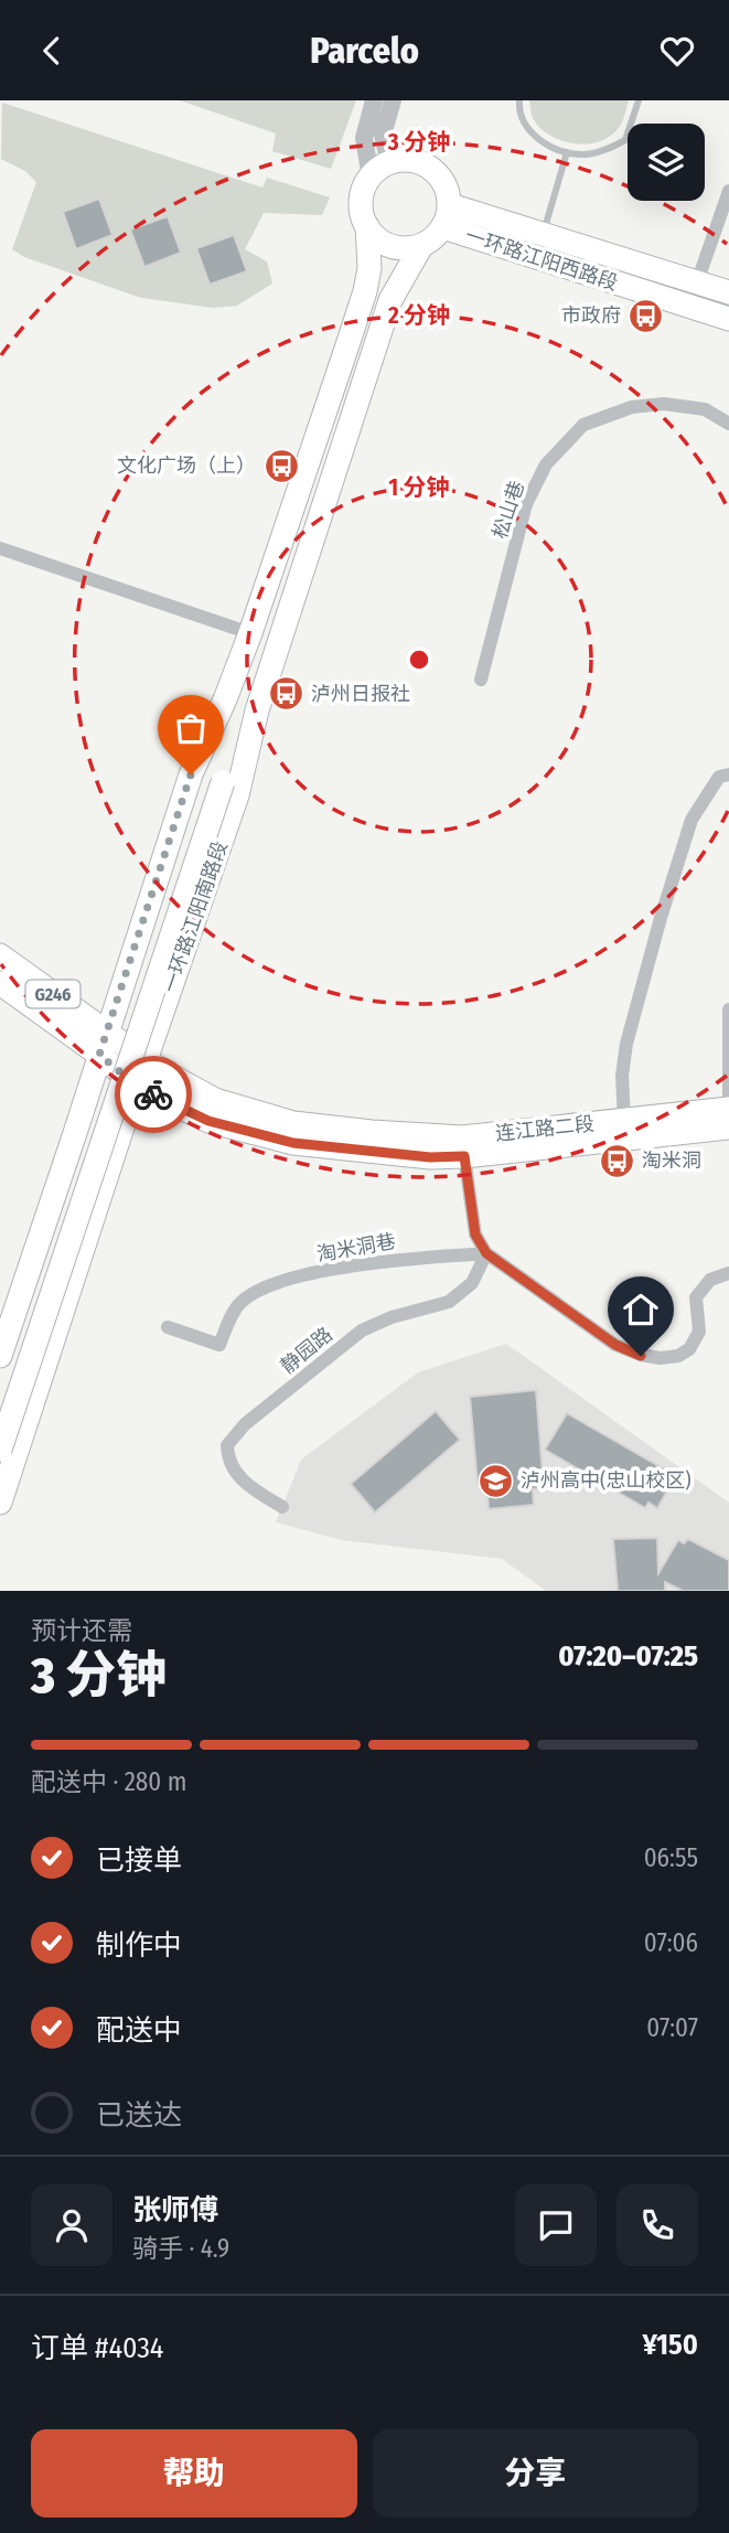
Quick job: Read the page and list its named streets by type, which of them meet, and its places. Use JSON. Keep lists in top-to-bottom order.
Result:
{
  "streets": {
    "main road": [
      "一环路江阳西路段",
      "一环路江阳南路段",
      "G246",
      "连江路二段"
    ],
    "street": ["松山巷", "淘米洞巷", "静园路"]
  },
  "crossings": [
    ["一环路江阳西路段", "一环路江阳南路段"],
    ["一环路江阳南路段", "连江路二段"],
    ["G246", "连江路二段"],
    ["淘米洞巷", "静园路"]
  ],
  "places": {
    "bus stop": [
      "市政府",
      "文化广场（上）",
      "泸州日报社",
      "淘米洞"
    ],
    "school or university": ["泸州高中(忠山校区)"]
  },
  "page": {
    "header": "Parcelo",
    "heading": ["3 分钟", "预计还需", "07:20–07:25"],
    "panel": [
      "张师傅",
      "骑手 · 4.9",
      "订单 #4034",
      "¥150"
    ],
    "bar": "配送中 · 280 m",
    "list": [
      ["已接单", "06:55"],
      ["制作中", "07:06"],
      ["配送中", "07:07"],
      "已送达"
    ],
    "buttons": ["帮助", "分享"]
  },
  "rings": ["3 分钟", "2 分钟", "1 分钟"]
}
